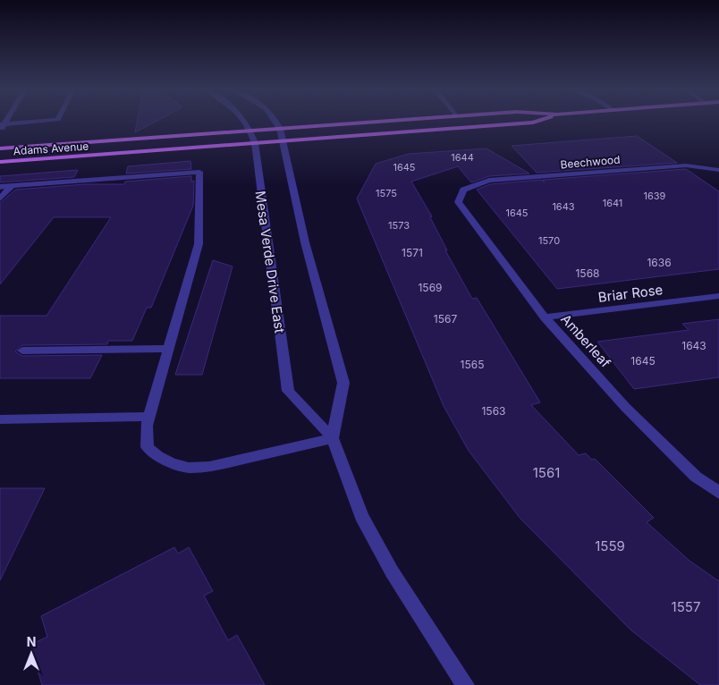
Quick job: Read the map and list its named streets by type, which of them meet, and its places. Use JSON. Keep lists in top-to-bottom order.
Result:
{
  "streets": {
    "main road": ["Adams Avenue"],
    "street": [
      "Beechwood",
      "Mesa Verde Drive East",
      "Briar Rose",
      "Amberleaf"
    ]
  },
  "crossings": [
    ["Adams Avenue", "Mesa Verde Drive East"],
    ["Beechwood", "Amberleaf"],
    ["Briar Rose", "Amberleaf"]
  ],
  "house_numbers": [
    "1644",
    "1645",
    "1575",
    "1639",
    "1641",
    "1643",
    "1645",
    "1573",
    "1570",
    "1571",
    "1636",
    "1568",
    "1569",
    "1567",
    "1643",
    "1645",
    "1565",
    "1563",
    "1561",
    "1559",
    "1557"
  ],
  "north": "top"
}
